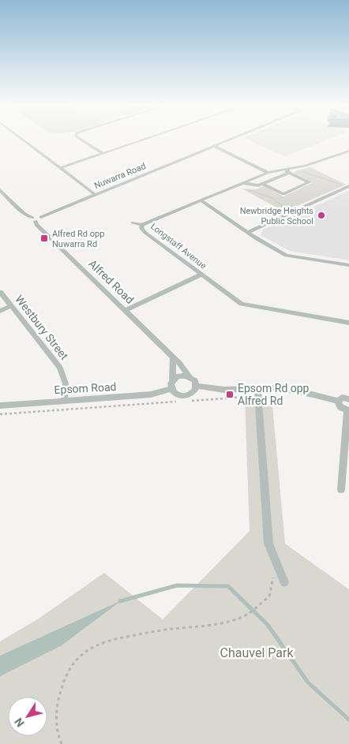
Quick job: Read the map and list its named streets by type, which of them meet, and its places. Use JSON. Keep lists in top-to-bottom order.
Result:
{
  "streets": {
    "street": [
      "Nuwarra Road",
      "Longstaff Avenue",
      "Alfred Road",
      "Westbury Street",
      "Epsom Road"
    ]
  },
  "crossings": [
    ["Nuwarra Road", "Alfred Road"],
    ["Alfred Road", "Epsom Road"],
    ["Westbury Street", "Epsom Road"]
  ],
  "parks": ["Chauvel Park"],
  "places": {
    "other": ["Newbridge Heights Public School"],
    "transit": ["Alfred Rd opp Nuwarra Rd", "Epsom Rd opp Alfred Rd"]
  },
  "north": "bottom left"
}
